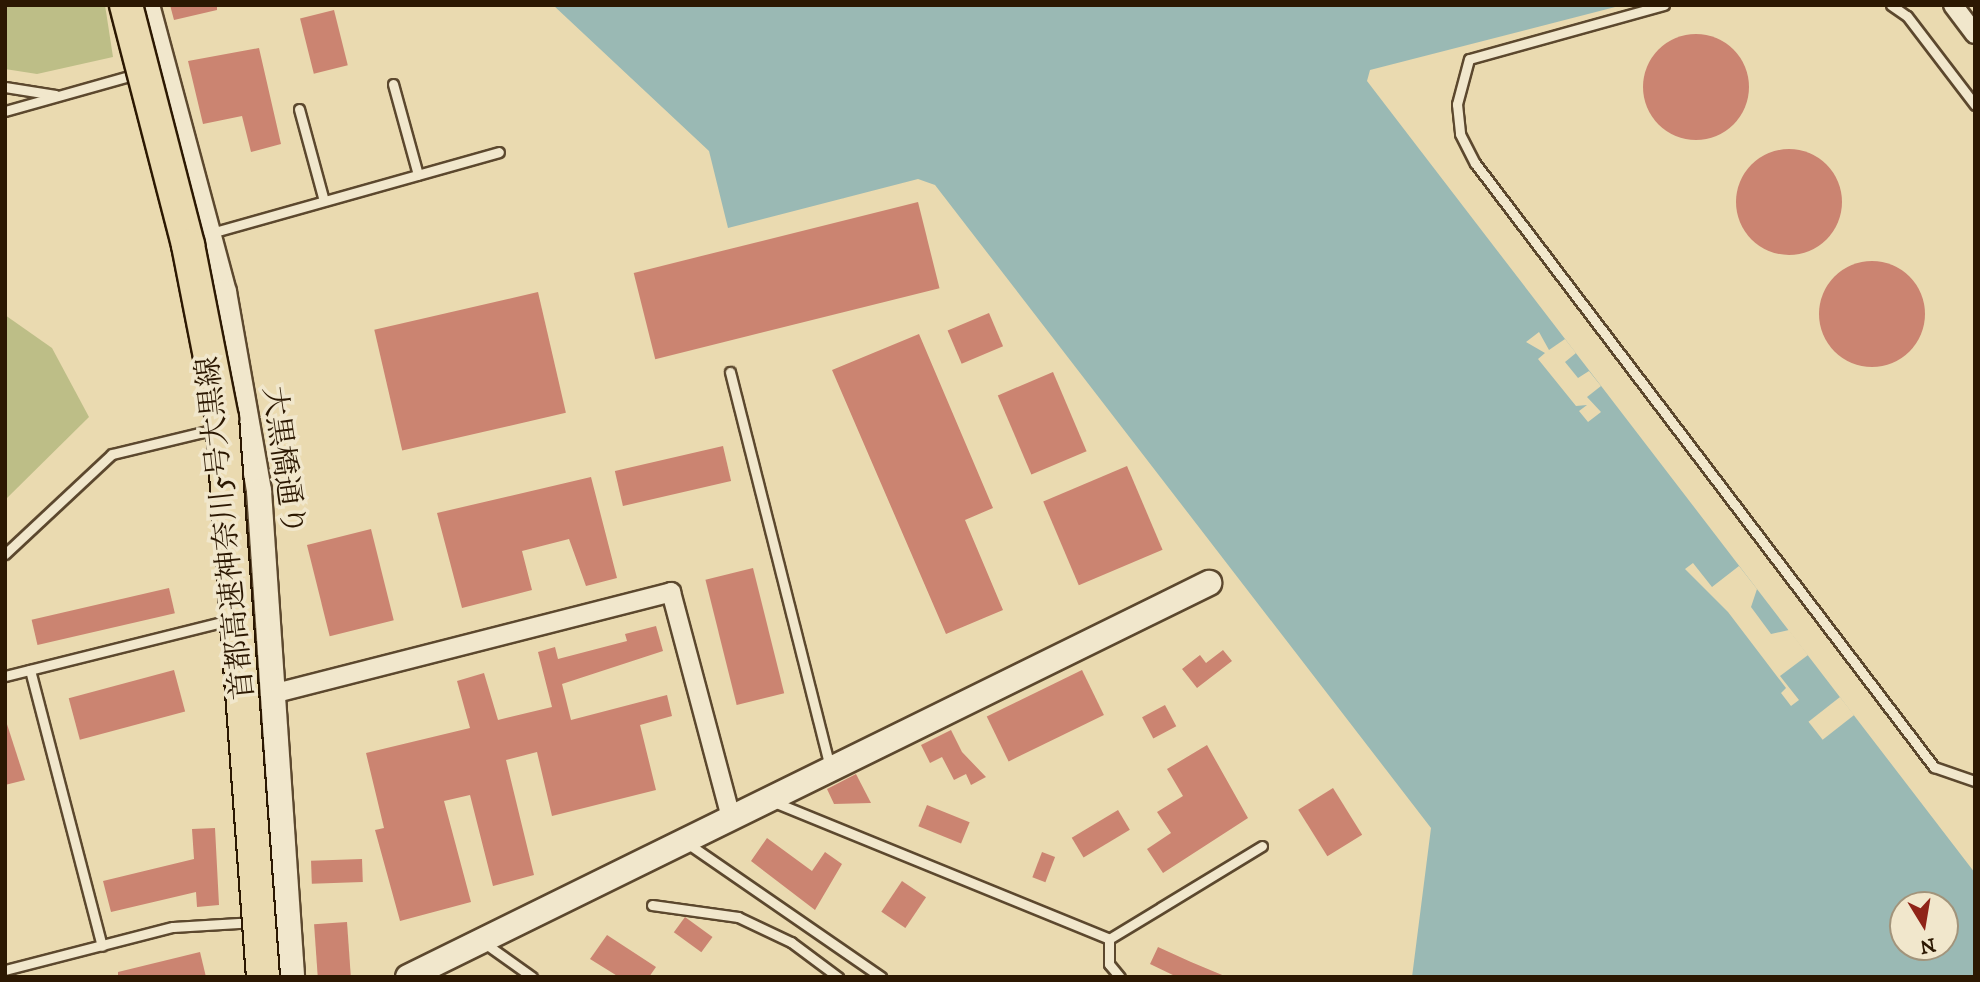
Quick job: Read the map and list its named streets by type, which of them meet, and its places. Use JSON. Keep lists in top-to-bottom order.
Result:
{
  "streets": {
    "highway": ["首都高速神奈川5号大黒線"],
    "street": ["大黒橋通り"]
  },
  "north": "bottom"
}
